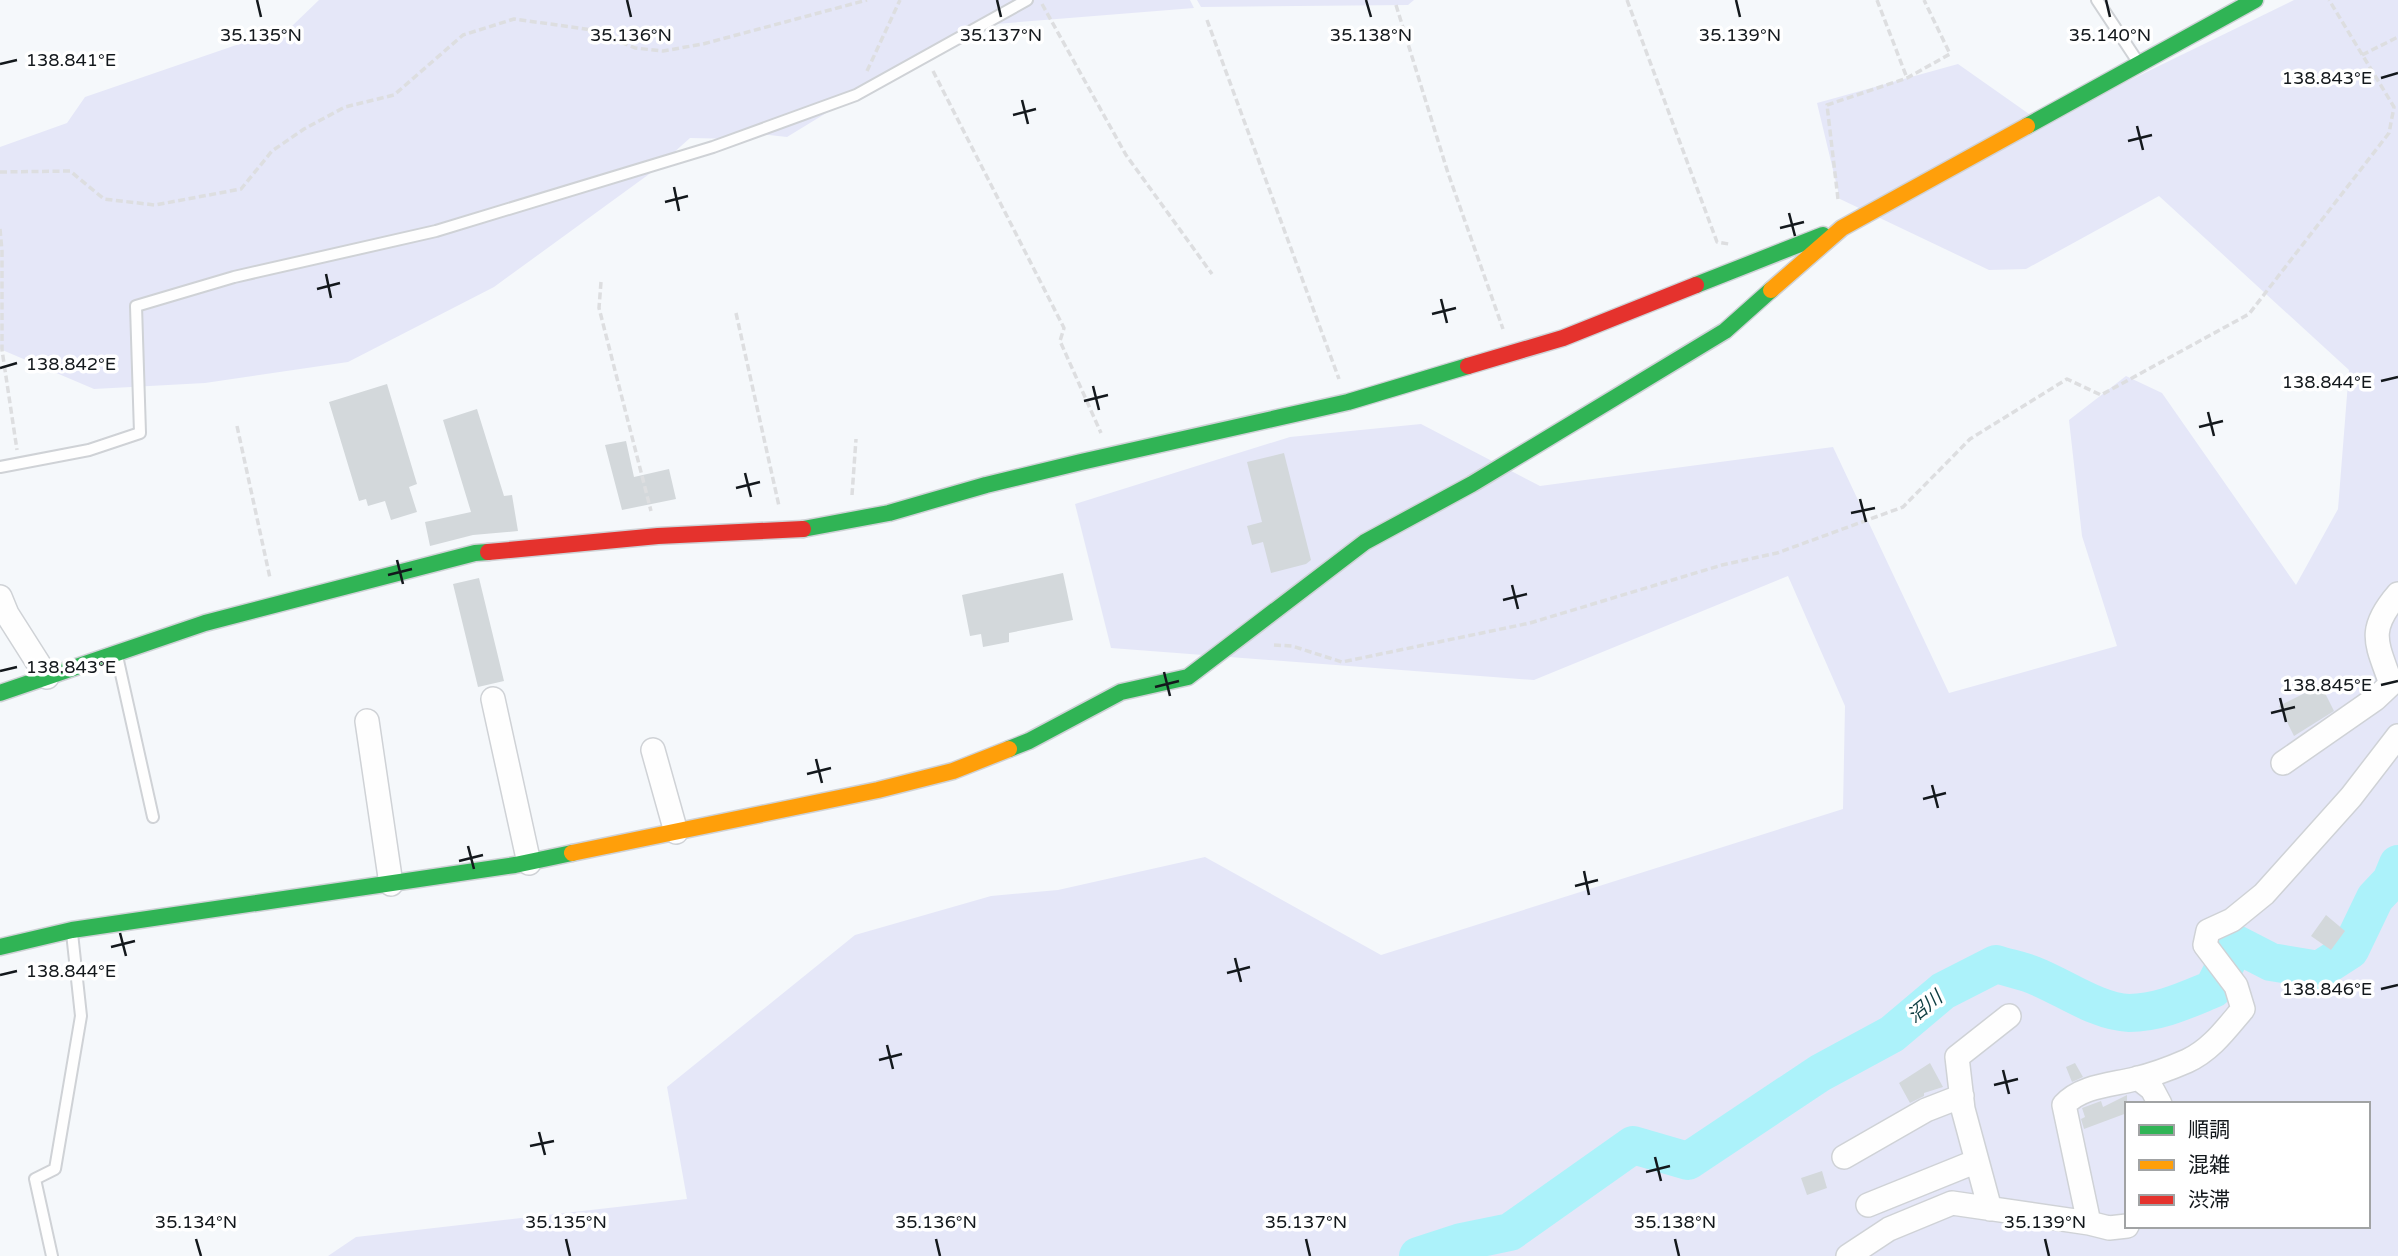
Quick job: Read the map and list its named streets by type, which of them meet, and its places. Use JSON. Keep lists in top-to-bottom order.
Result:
{
  "water": ["沼川"],
  "legend": ["順調", "混雑", "渋滞"],
  "coordinates": [
    "35.135°N",
    "35.136°N",
    "35.137°N",
    "35.138°N",
    "35.139°N",
    "35.140°N",
    "138.841°E",
    "138.843°E",
    "138.842°E",
    "138.844°E",
    "138.845°E",
    "138.846°E",
    "35.134°N"
  ]
}
